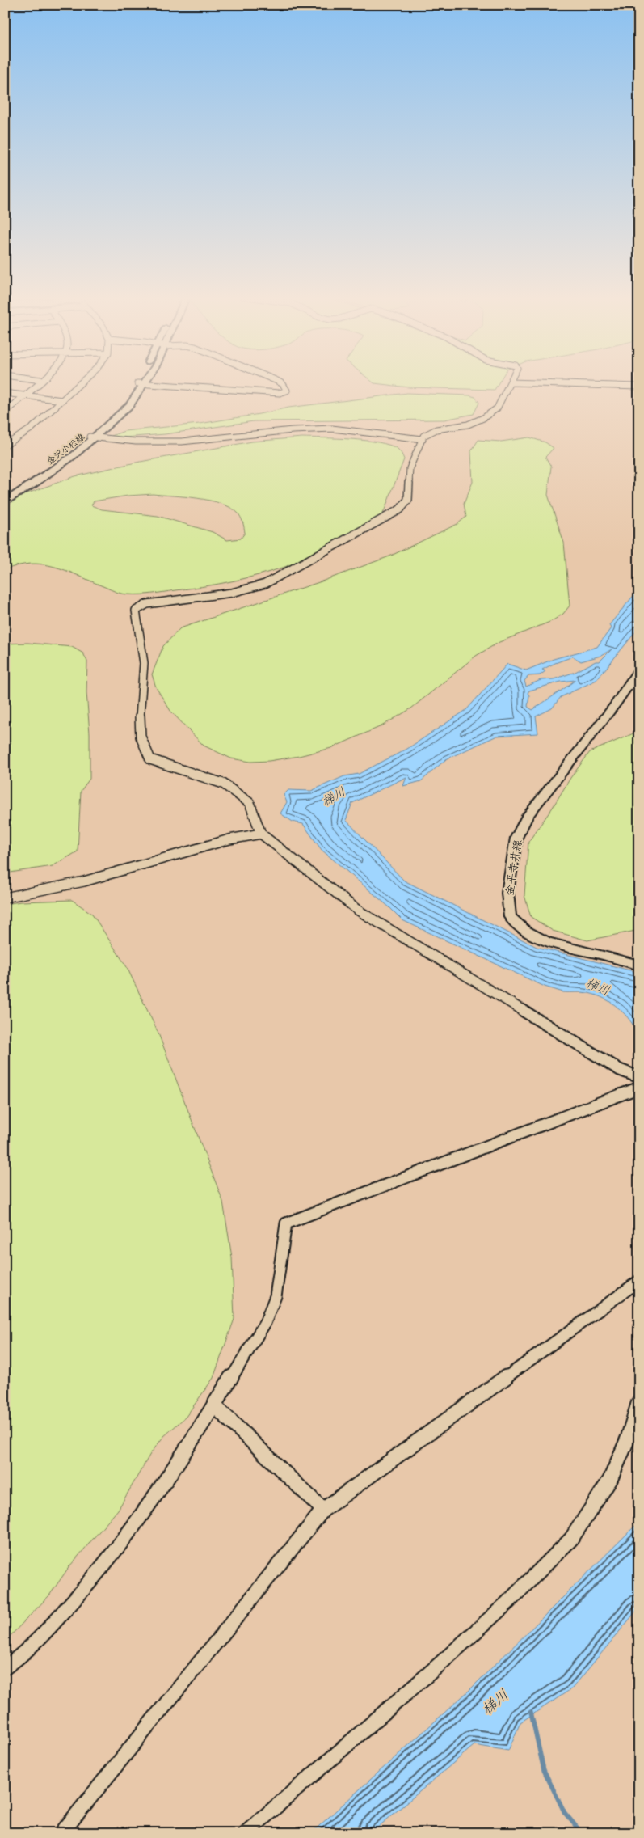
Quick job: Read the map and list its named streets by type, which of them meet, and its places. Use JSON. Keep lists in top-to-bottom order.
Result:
{
  "streets": {
    "main road": ["金沢小松線", "金平寺井線"]
  },
  "water": ["梯川"]
}
